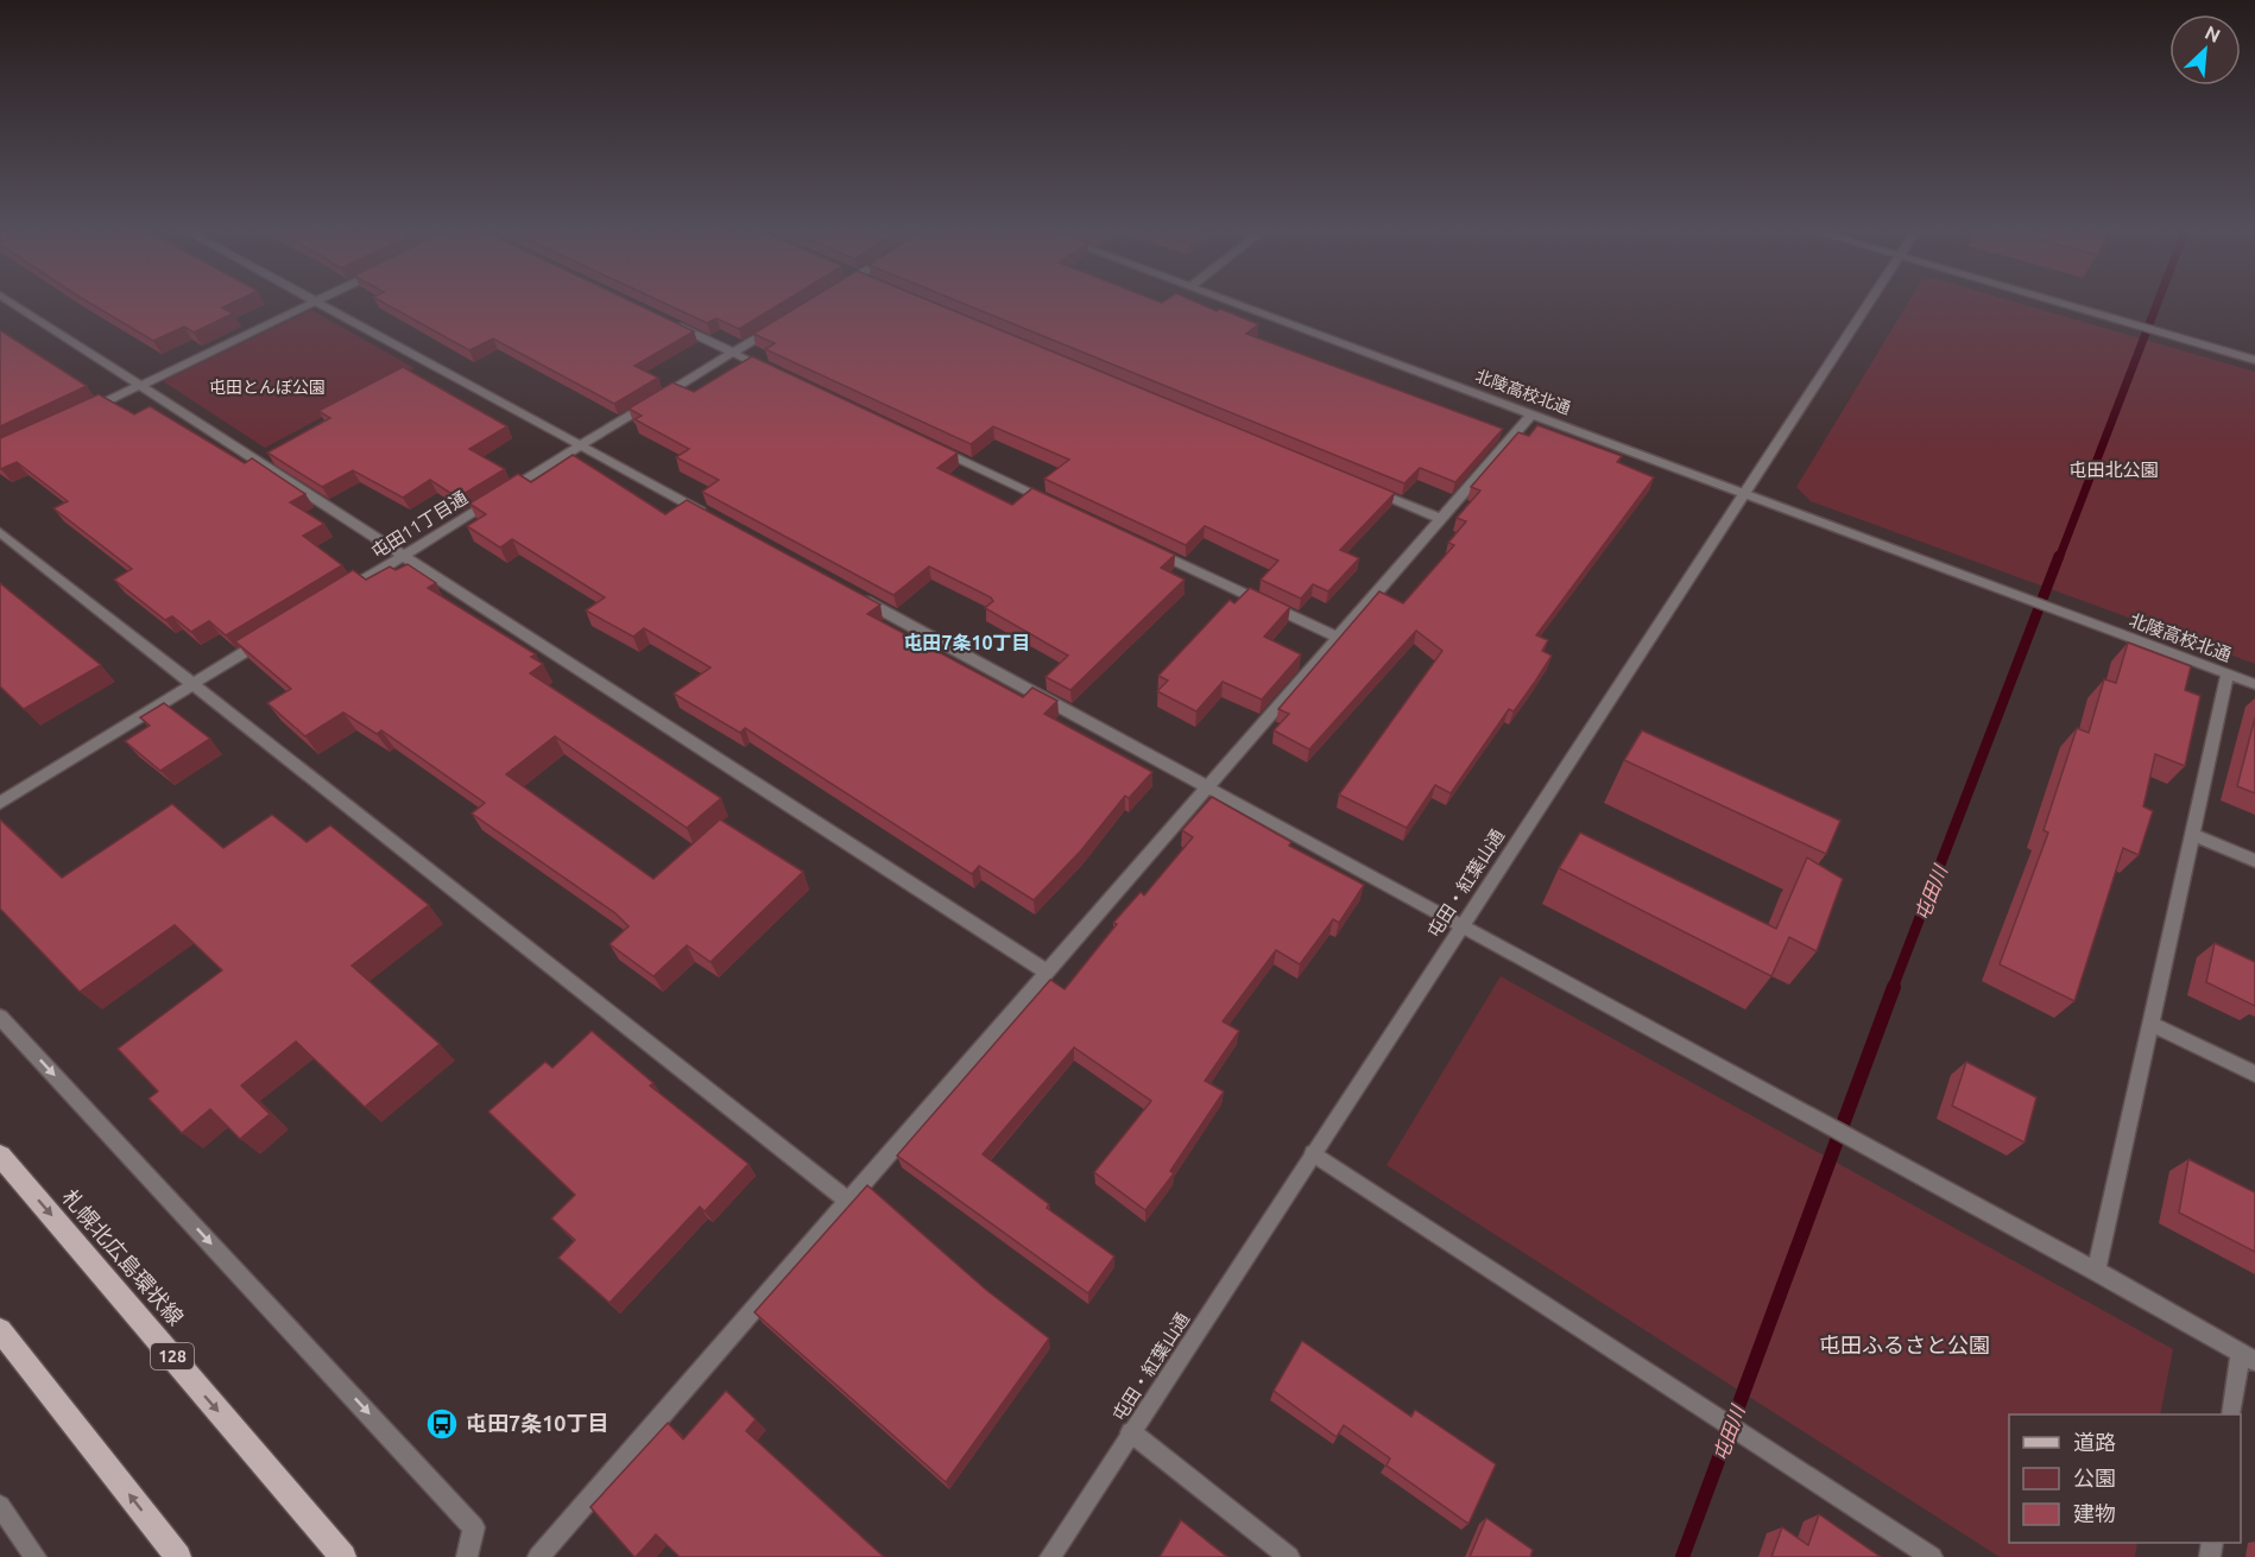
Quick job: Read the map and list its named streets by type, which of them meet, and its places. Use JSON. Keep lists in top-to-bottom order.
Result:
{
  "streets": {
    "main road": ["札幌北広島環状線", "128"],
    "street": ["北陵高校北通", "屯田11丁目通", "屯田・紅葉山通"]
  },
  "crossings": [
    ["北陵高校北通", "屯田・紅葉山通"]
  ],
  "districts": ["屯田7条10丁目"],
  "water": ["屯田川"],
  "parks": ["屯田とんぼ公園", "屯田北公園", "屯田ふるさと公園"],
  "places": {
    "bus stop": ["屯田7条10丁目"]
  },
  "legend": ["道路", "公園", "建物"],
  "north": "top right"
}
